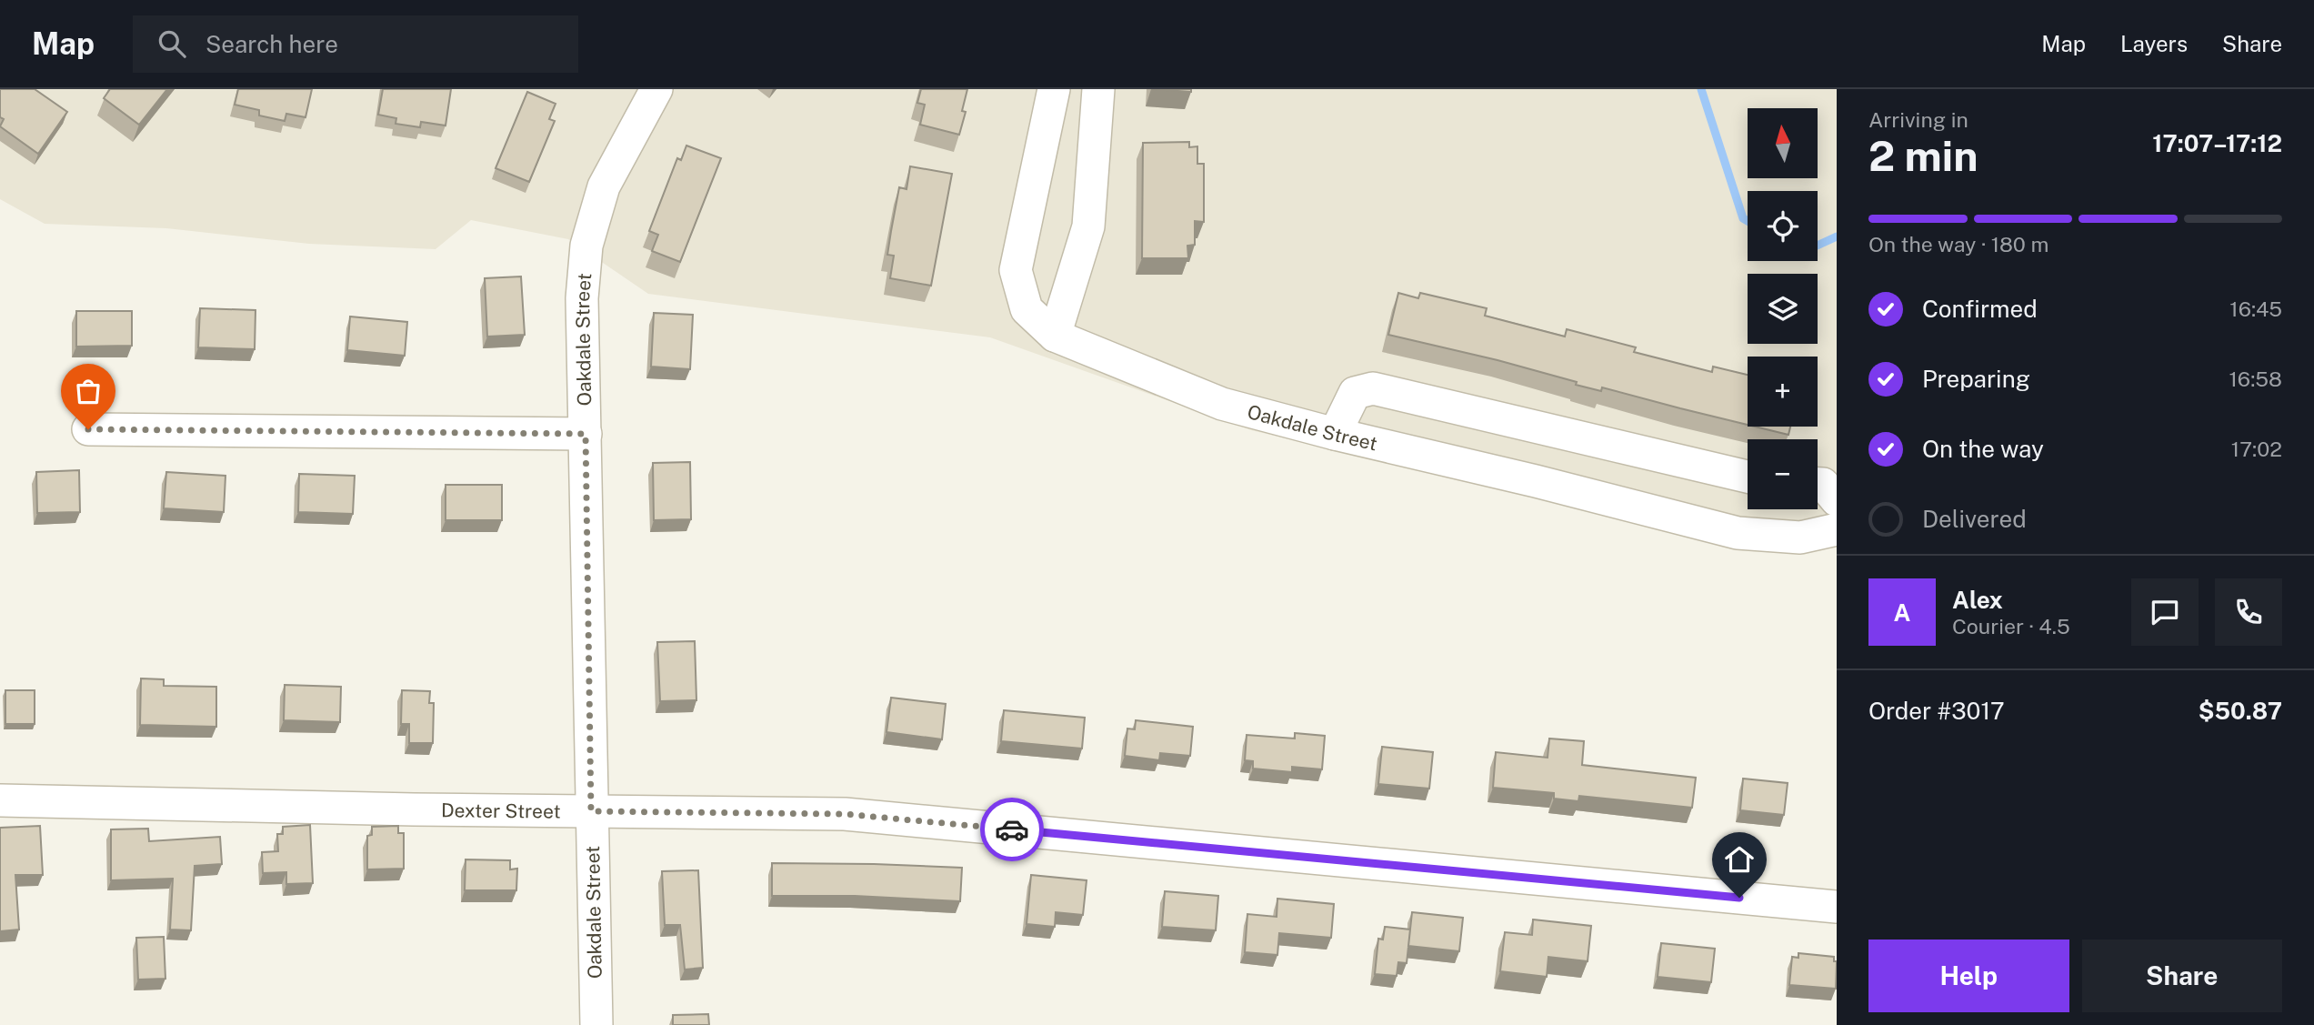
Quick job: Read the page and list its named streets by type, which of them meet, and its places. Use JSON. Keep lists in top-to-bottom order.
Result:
{
  "streets": {
    "street": ["Oakdale Street", "Dexter Street"]
  },
  "crossings": [
    ["Oakdale Street", "Dexter Street"]
  ],
  "north": "top",
  "page": {
    "header": "Map",
    "search": "Search here",
    "nav": ["Map", "Layers", "Share"],
    "heading": ["2 min", "Arriving in", "17:07–17:12"],
    "panel": [
      "Alex",
      "Courier · 4.5",
      "Order #3017",
      "$50.87"
    ],
    "map_buttons": ["+", "−"],
    "bar": "On the way · 180 m",
    "list": [
      ["Confirmed", "16:45"],
      ["Preparing", "16:58"],
      ["On the way", "17:02"],
      "Delivered"
    ],
    "round": "A",
    "buttons": ["Help", "Share"]
  }
}
